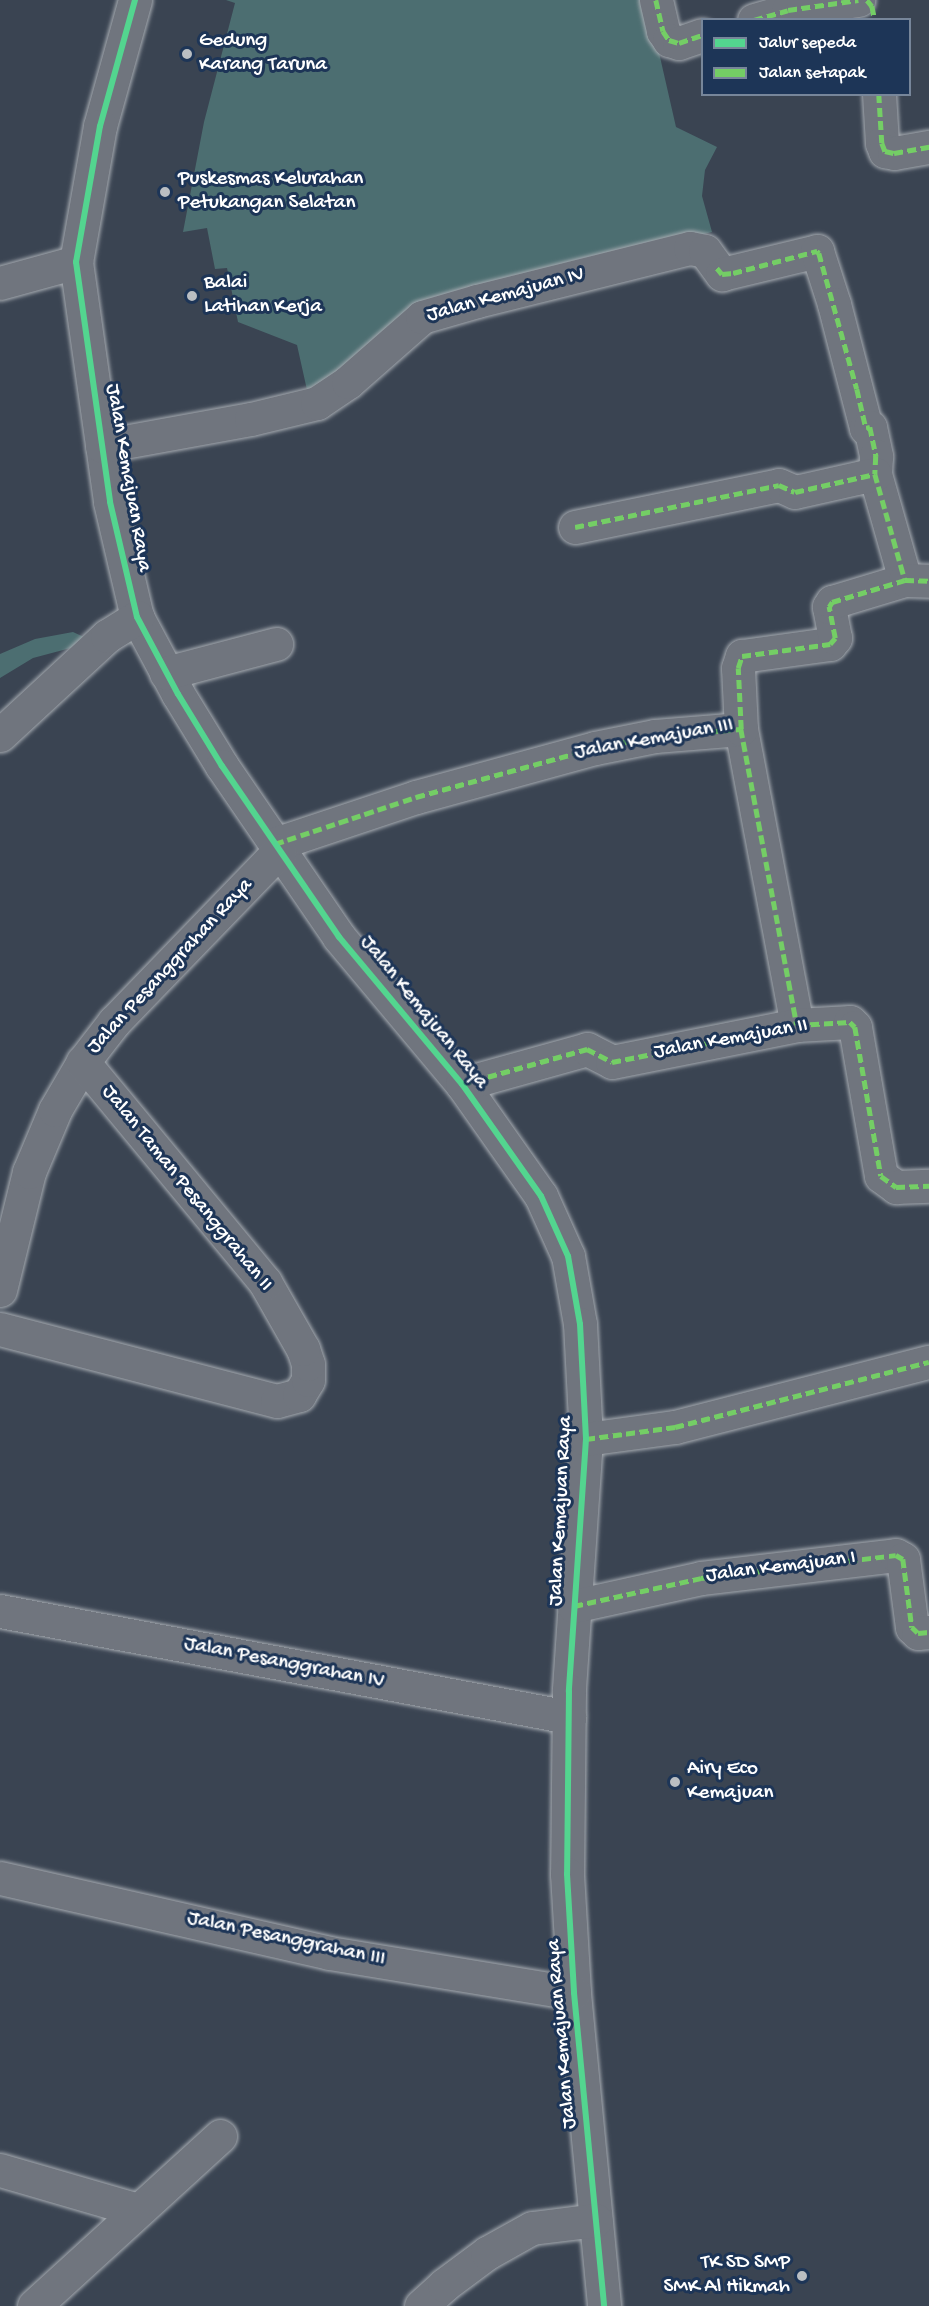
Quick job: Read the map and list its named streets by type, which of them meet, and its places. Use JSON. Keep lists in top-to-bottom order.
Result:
{
  "streets": {
    "street": [
      "Jalan Kemajuan IV",
      "Jalan Kemajuan Raya",
      "Jalan Kemajuan III",
      "Jalan Pesanggrahan Raya",
      "Jalan Kemajuan II",
      "Jalan Taman Pesanggrahan II",
      "Jalan Kemajuan I",
      "Jalan Pesanggrahan IV",
      "Jalan Pesanggrahan III"
    ]
  },
  "crossings": [
    ["Jalan Kemajuan IV", "Jalan Kemajuan Raya"],
    ["Jalan Kemajuan Raya", "Jalan Kemajuan III"],
    ["Jalan Kemajuan Raya", "Jalan Pesanggrahan Raya"],
    ["Jalan Kemajuan Raya", "Jalan Kemajuan II"],
    ["Jalan Kemajuan Raya", "Jalan Kemajuan I"],
    ["Jalan Kemajuan Raya", "Jalan Pesanggrahan IV"],
    ["Jalan Kemajuan Raya", "Jalan Pesanggrahan III"],
    ["Jalan Kemajuan III", "Jalan Pesanggrahan Raya"],
    ["Jalan Pesanggrahan Raya", "Jalan Taman Pesanggrahan II"]
  ],
  "places": [
    "Gedung Karang Taruna",
    "Puskesmas Kelurahan Petukangan Selatan",
    "Balai Latihan Kerja",
    "Airy Eco Kemajuan",
    "TK SD SMP SMK Al Hikmah"
  ],
  "legend": ["Jalur sepeda", "Jalan setapak"]
}
